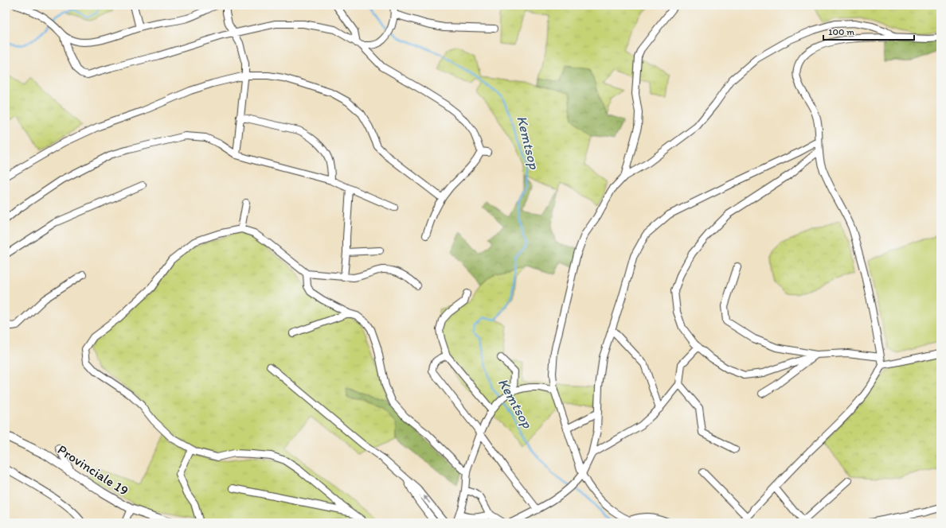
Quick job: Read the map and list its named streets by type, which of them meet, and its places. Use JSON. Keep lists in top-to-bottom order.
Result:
{
  "streets": {
    "main road": ["Provinciale 19"]
  },
  "water": ["Kemtsop"],
  "scale_bar": "100 m"
}
